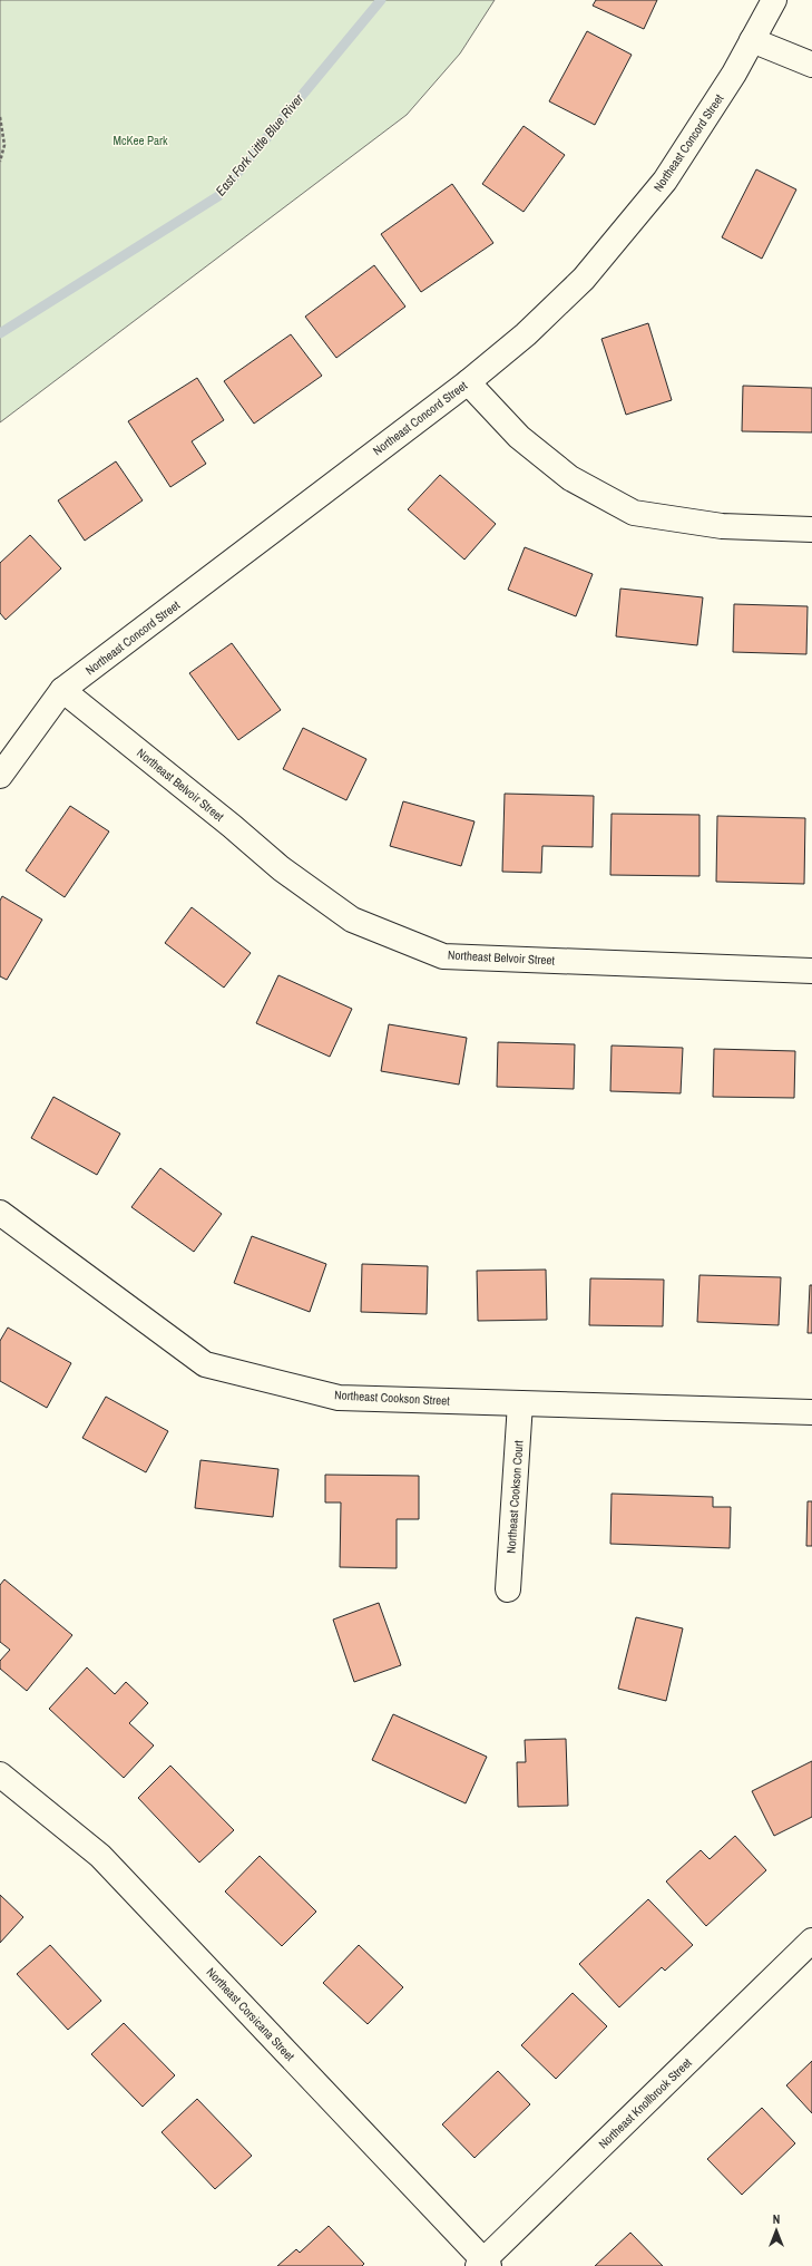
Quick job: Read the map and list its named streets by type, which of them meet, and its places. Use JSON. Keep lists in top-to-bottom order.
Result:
{
  "streets": {
    "street": [
      "Northeast Concord Street",
      "Northeast Belvoir Street",
      "Northeast Cookson Street",
      "Northeast Cookson Court",
      "Northeast Corsicana Street",
      "Northeast Knollbrook Street"
    ]
  },
  "crossings": [
    ["Northeast Concord Street", "Northeast Belvoir Street"],
    ["Northeast Cookson Street", "Northeast Cookson Court"],
    ["Northeast Corsicana Street", "Northeast Knollbrook Street"]
  ],
  "water": ["East Fork Little Blue River"],
  "parks": ["McKee Park"],
  "north": "top"
}
